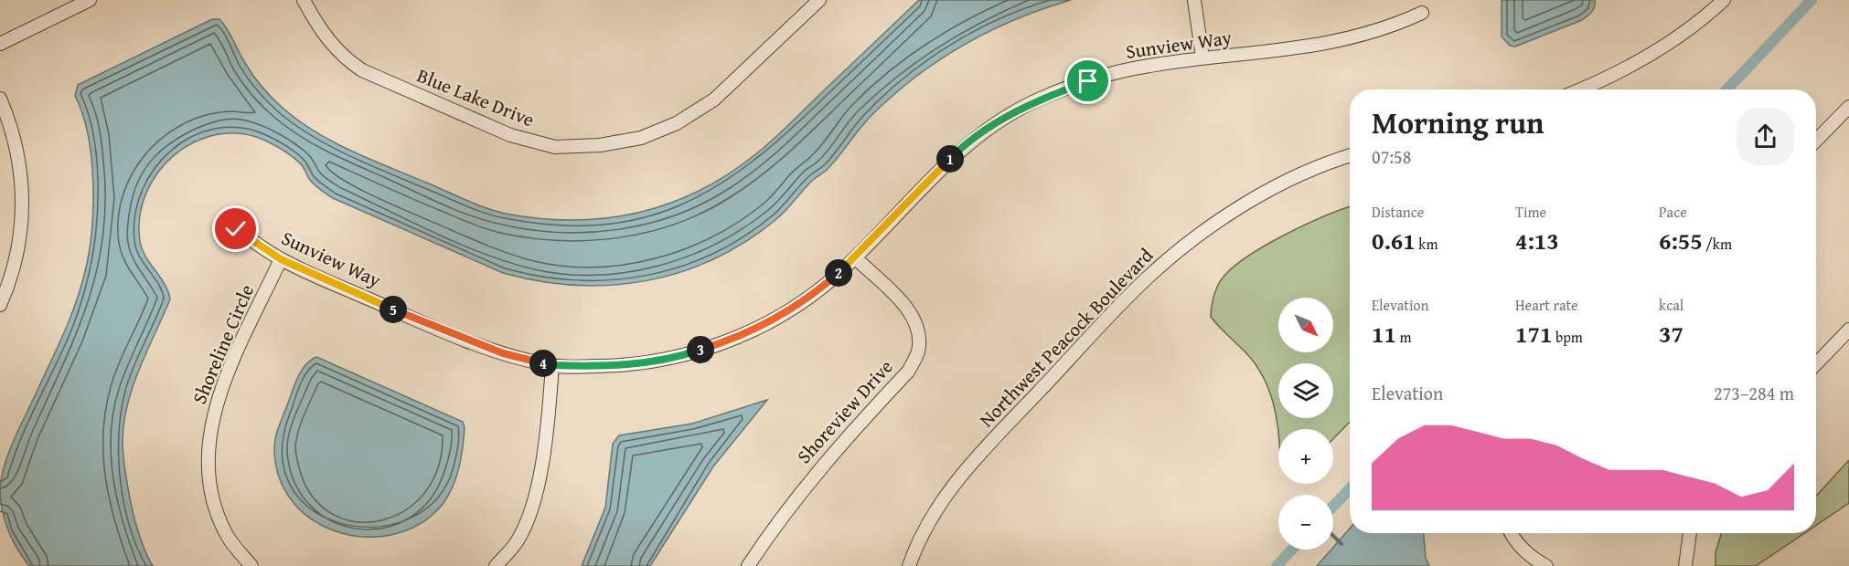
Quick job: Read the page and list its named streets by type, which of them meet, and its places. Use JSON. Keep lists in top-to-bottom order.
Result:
{
  "streets": {
    "street": [
      "Sunview Way",
      "Blue Lake Drive",
      "Northwest Peacock Boulevard",
      "Shoreline Circle",
      "Shoreview Drive"
    ]
  },
  "crossings": [
    ["Sunview Way", "Shoreline Circle"],
    ["Sunview Way", "Shoreview Drive"]
  ],
  "north": "bottom right",
  "page": {
    "heading": ["Morning run", "07:58"],
    "pins": [
      "1",
      "2",
      "5",
      "3",
      "4"
    ],
    "stats": [
      ["Distance", "0.61 km"],
      ["Time", "4:13"],
      ["Pace", "6:55 /km"],
      ["Elevation", "11 m"],
      ["Heart rate", "171 bpm"],
      ["kcal", "37"]
    ],
    "map_buttons": ["+", "−"],
    "chart": ["Elevation", "273–284 m"]
  }
}
